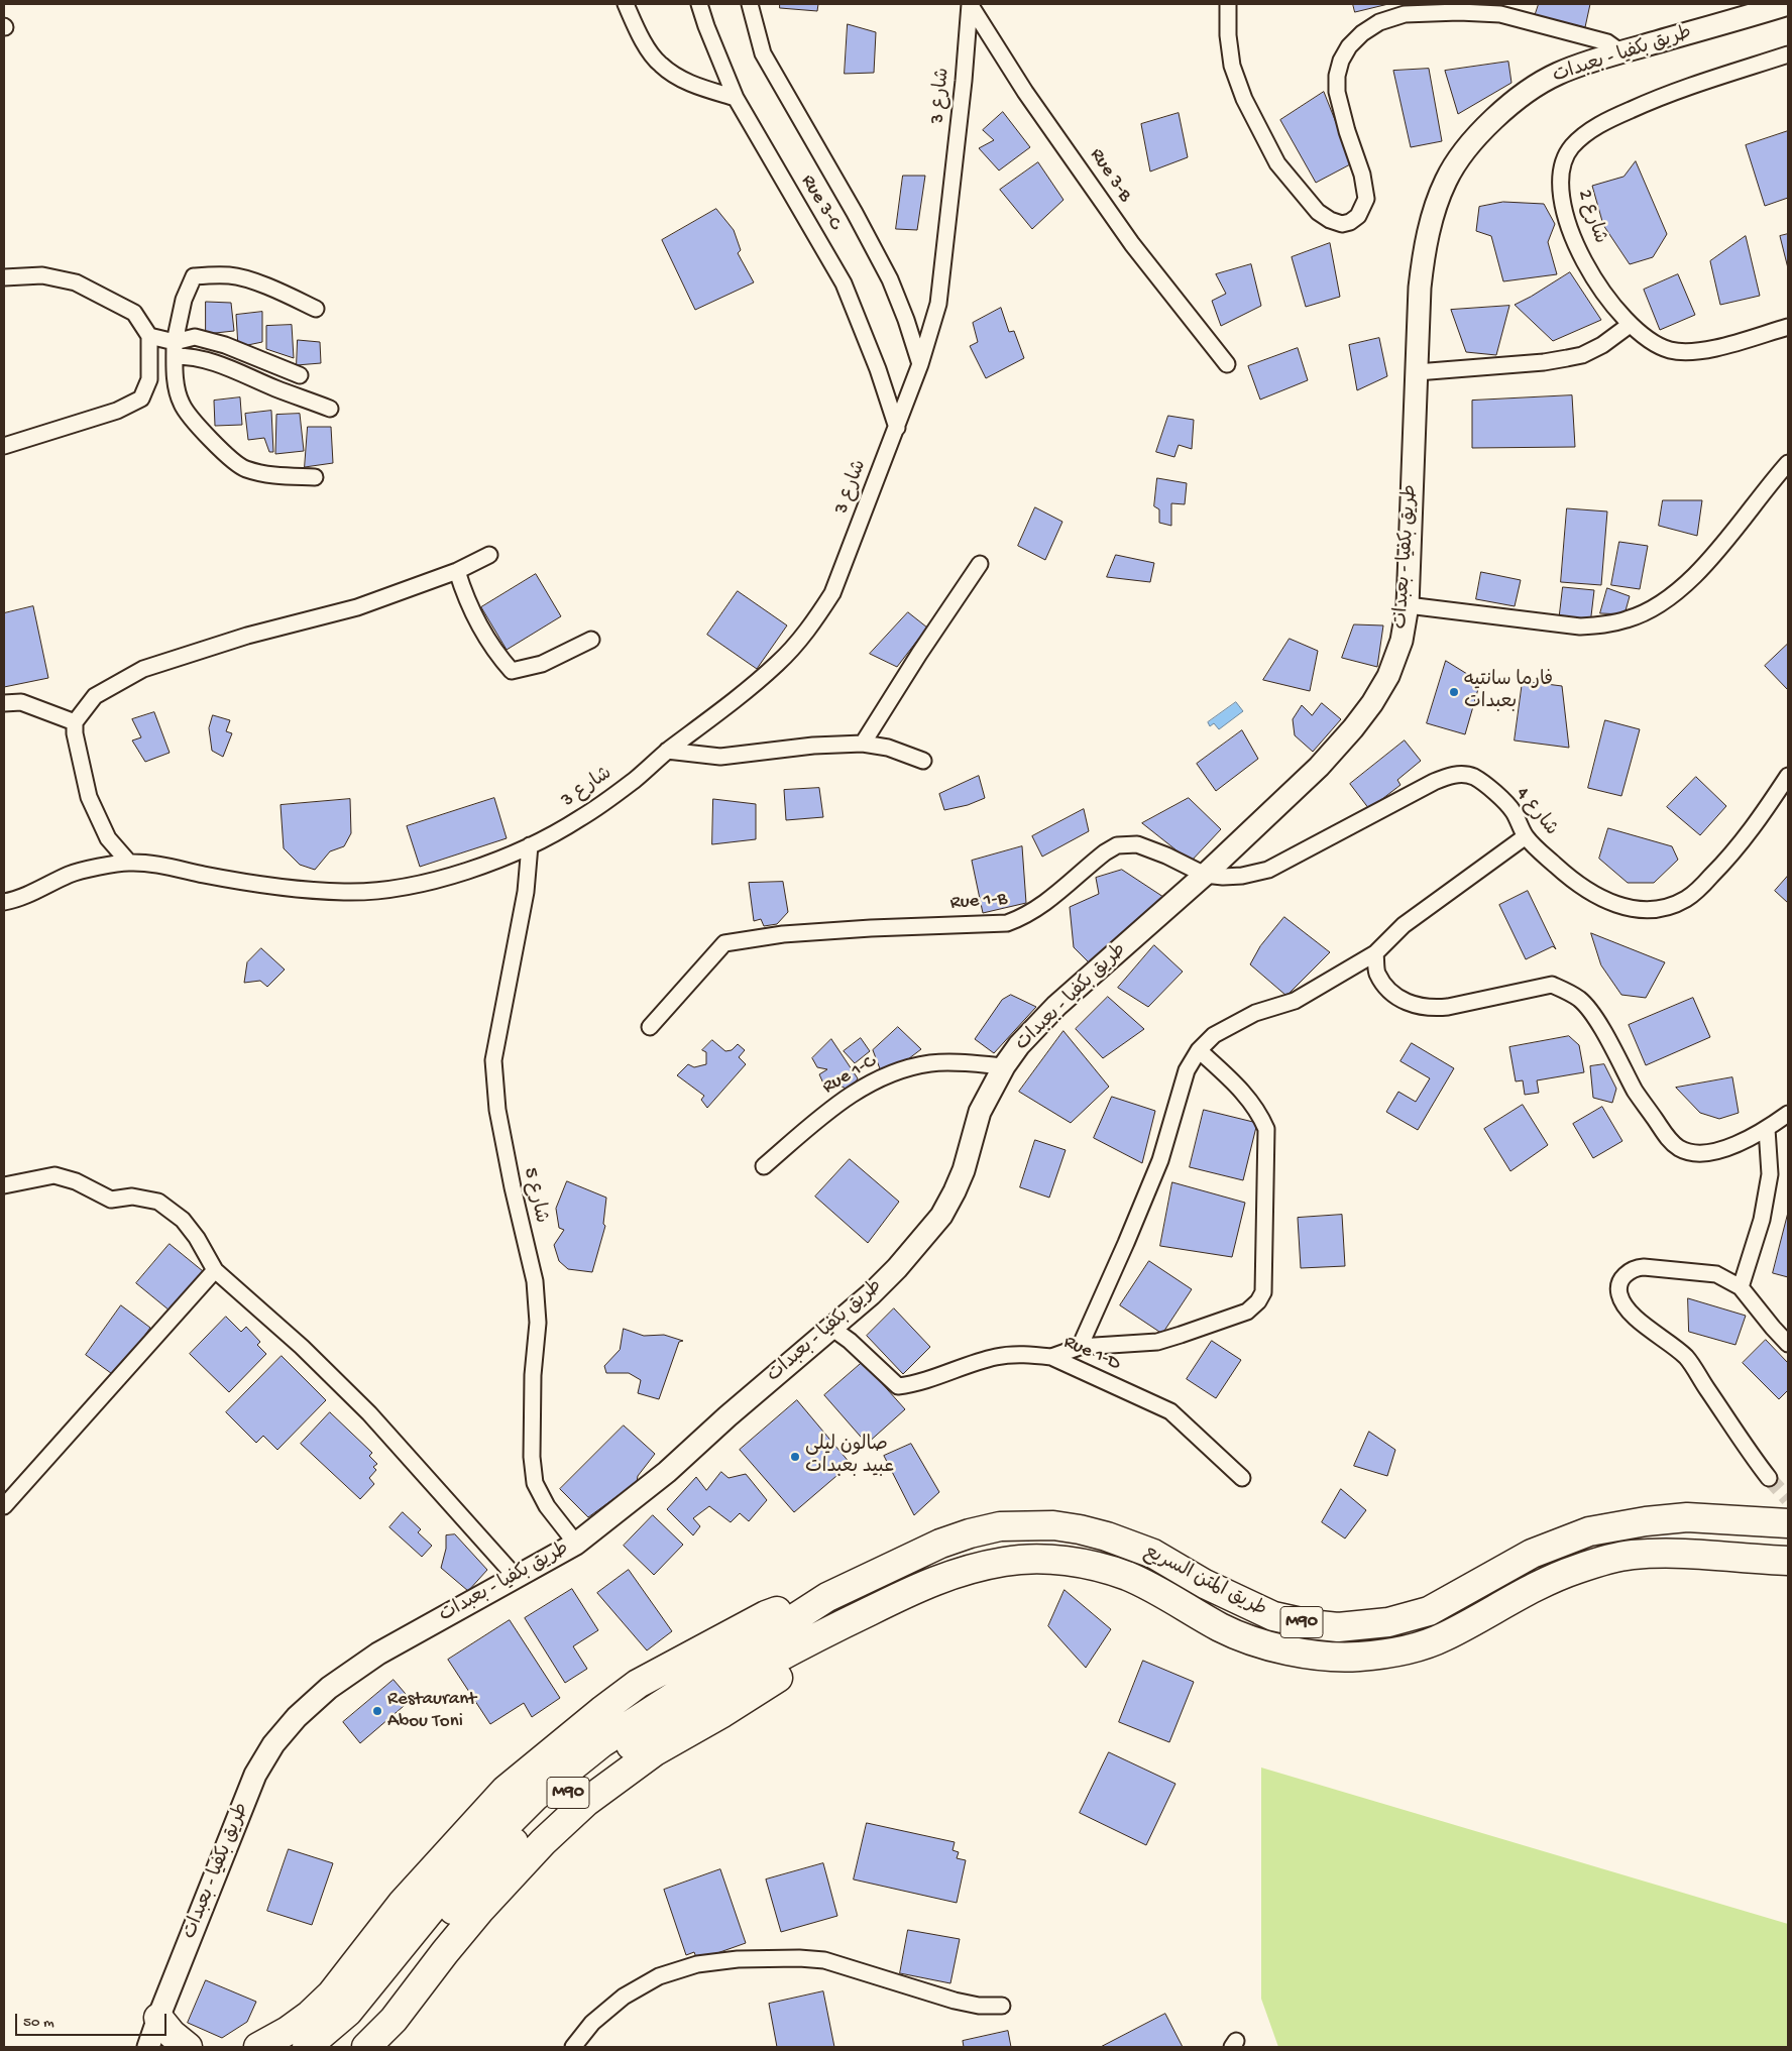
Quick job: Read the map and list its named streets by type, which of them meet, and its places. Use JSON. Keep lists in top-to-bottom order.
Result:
{
  "streets": {
    "highway": ["طريق المتن السريع", "M90"],
    "main road": ["طريق بكفيا - بعبدات"],
    "street": [
      "شارع 3",
      "Rue 3-B",
      "Rue 3-C",
      "شارع 2",
      "شارع 4",
      "Rue 1-B",
      "Rue 1-C",
      "شارع 5",
      "Rue 1-D"
    ]
  },
  "crossings": [
    ["طريق بكفيا - بعبدات", "شارع 4"],
    ["طريق بكفيا - بعبدات", "Rue 1-B"],
    ["طريق بكفيا - بعبدات", "Rue 1-C"],
    ["طريق بكفيا - بعبدات", "شارع 5"],
    ["طريق بكفيا - بعبدات", "Rue 1-D"],
    ["شارع 3", "Rue 3-B"],
    ["شارع 3", "Rue 3-C"],
    ["شارع 3", "شارع 5"],
    ["شارع 4", "Rue 1-B"],
    ["طريق المتن السريع", "M90"]
  ],
  "places": ["فارما سانتيه بعبدات", "صالون ليلى عبيد بعبدات", "Restaurant Abou Toni"],
  "scale_bar": "50 m"
}
